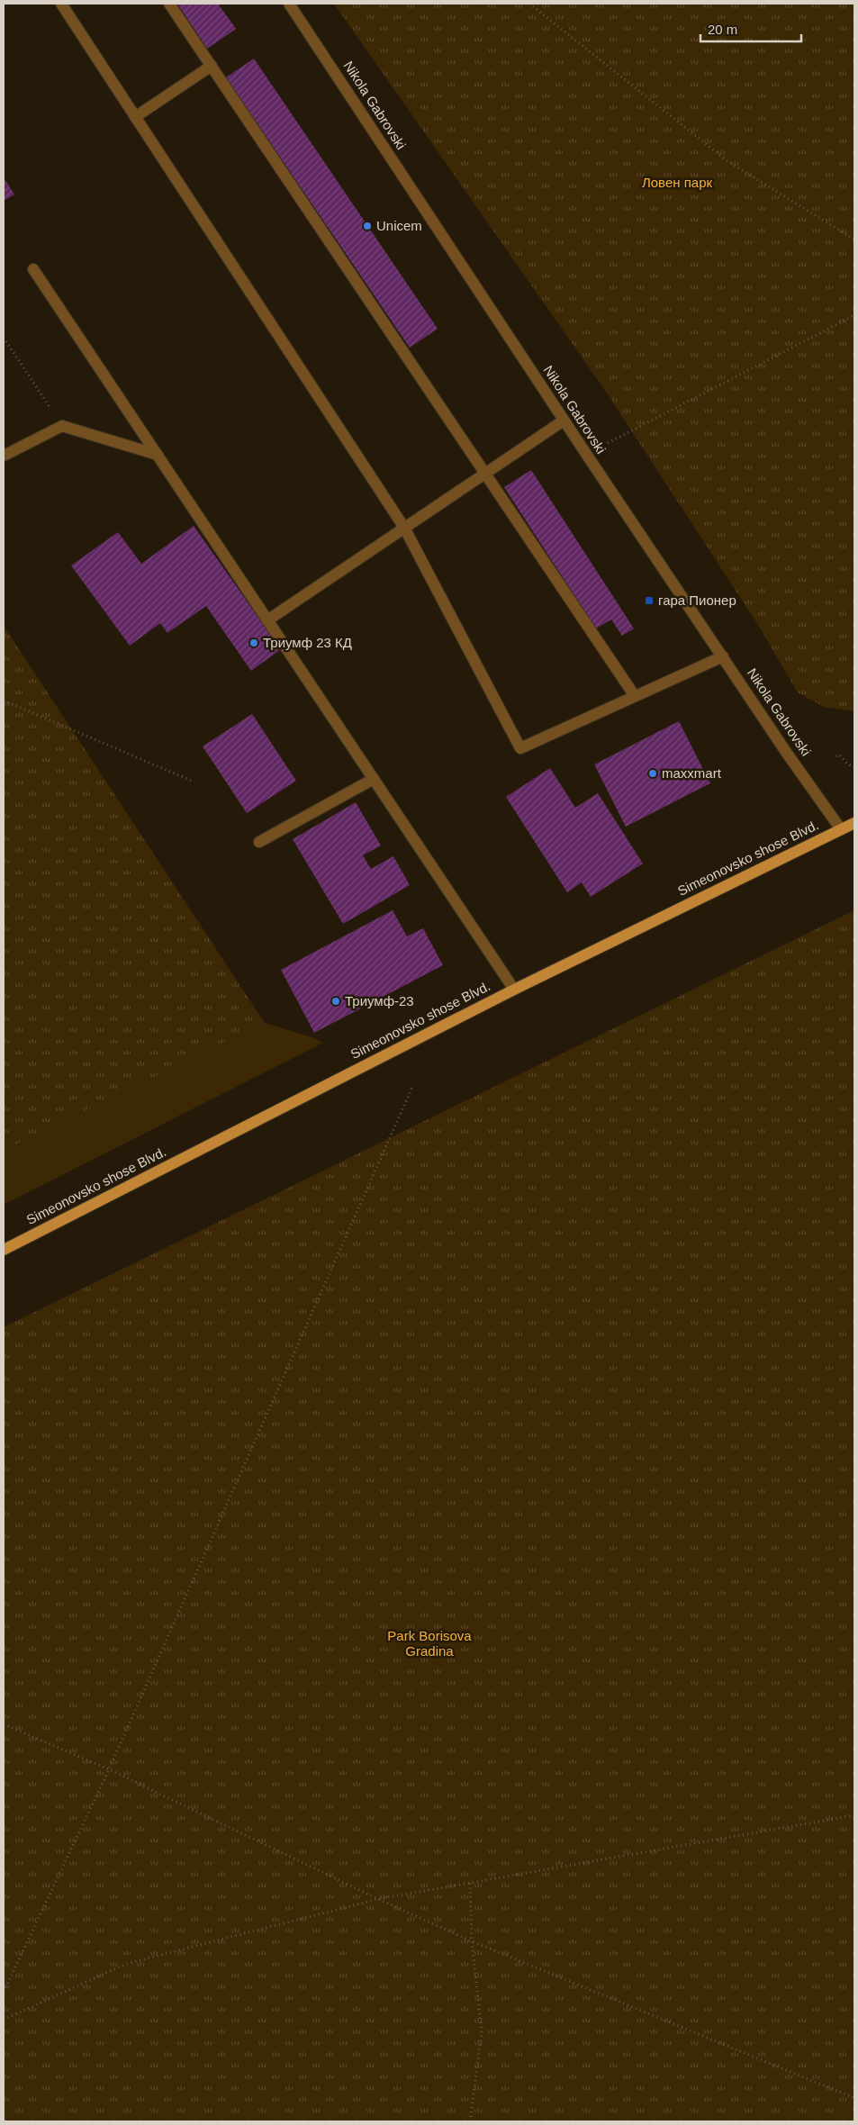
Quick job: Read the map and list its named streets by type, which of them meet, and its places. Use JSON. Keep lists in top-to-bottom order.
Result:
{
  "streets": {
    "main road": ["Simeonovsko shose Blvd."],
    "street": ["Nikola Gabrovski"]
  },
  "crossings": [
    ["Nikola Gabrovski", "Simeonovsko shose Blvd."]
  ],
  "parks": ["Ловен парк", "Park Borisova Gradina"],
  "places": {
    "other": [
      "Unicem",
      "Триумф 23 КД",
      "maxxmart",
      "Триумф-23"
    ],
    "transit": ["гара Пионер"]
  },
  "scale_bar": "20 m"
}
